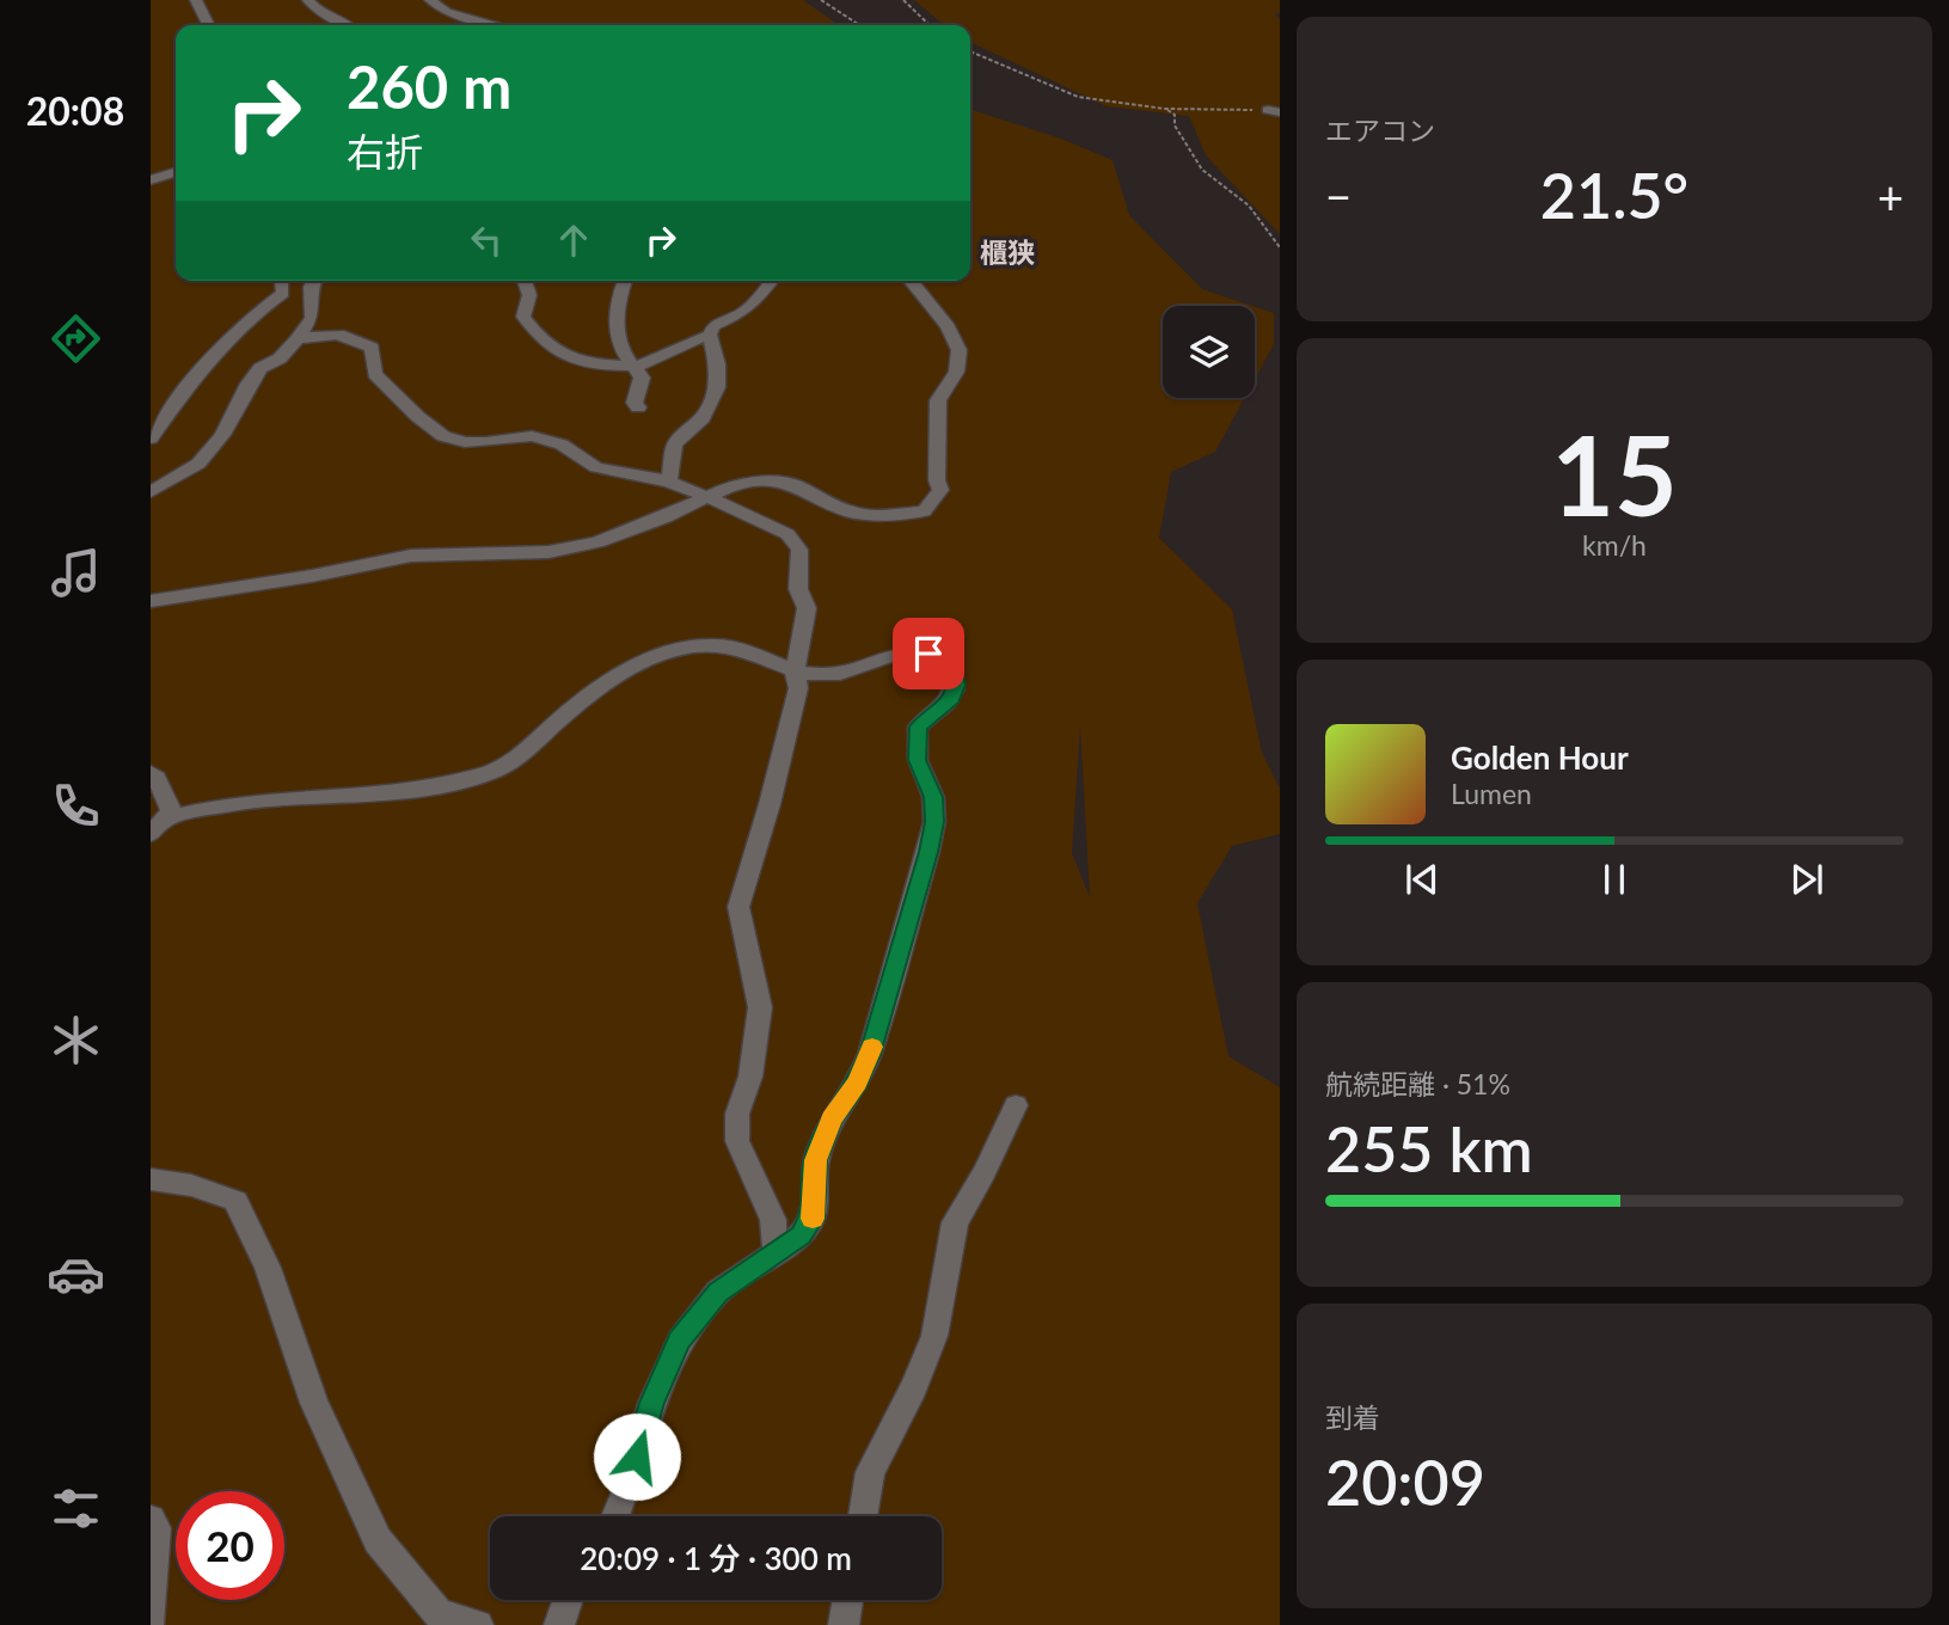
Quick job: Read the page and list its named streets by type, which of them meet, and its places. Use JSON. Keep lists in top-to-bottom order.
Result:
{
  "districts": ["櫃狭"],
  "page": {
    "tabs": "20:08",
    "tile": [
      "エアコン",
      ["15", "km/h"],
      ["航続距離 · 51%", "255 km"],
      ["到着", "20:09"]
    ],
    "turn": ["260 m", "右折"],
    "heat": ["−", "21.5°", "+"],
    "song": ["Golden Hour", "Lumen"],
    "limit": "20",
    "trip": "20:09 · 1 分 · 300 m"
  }
}
